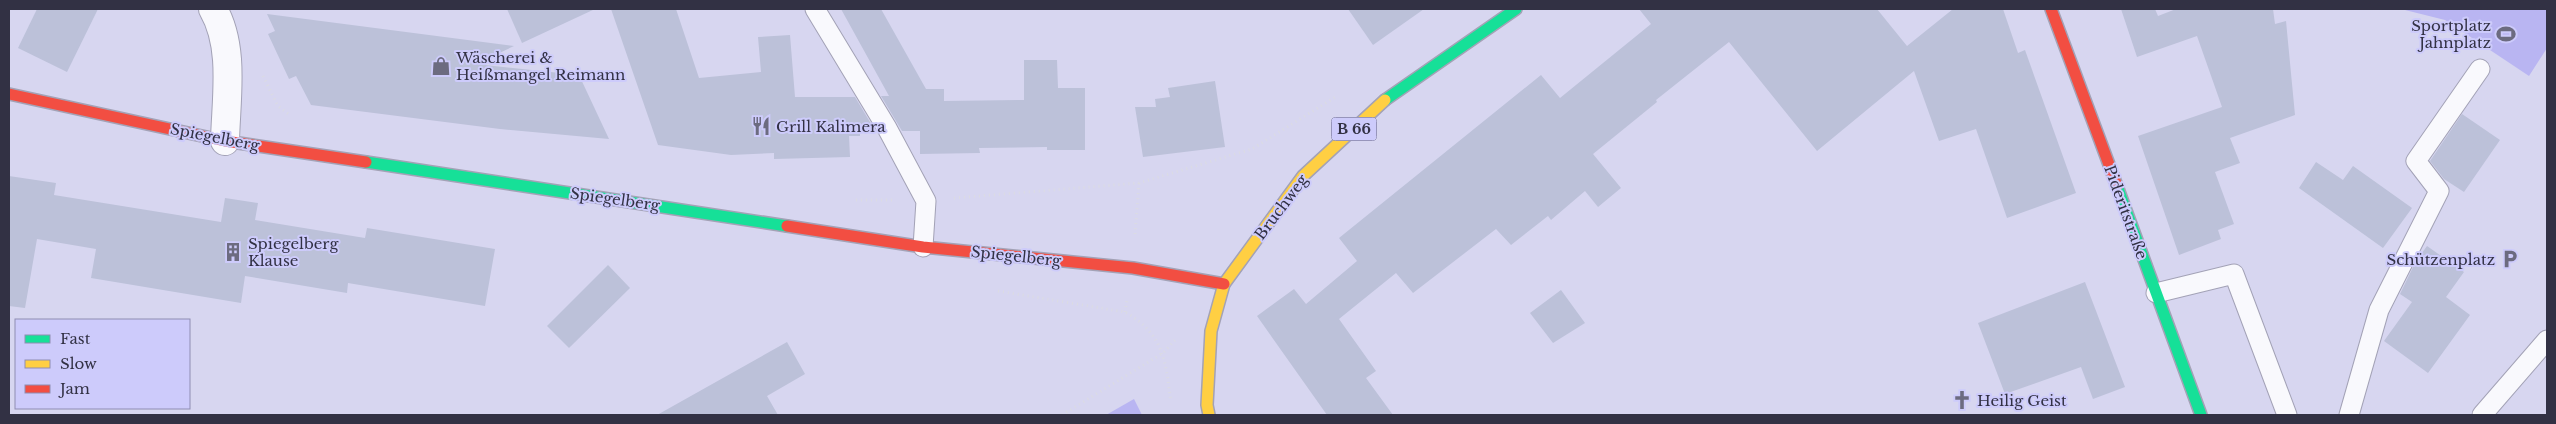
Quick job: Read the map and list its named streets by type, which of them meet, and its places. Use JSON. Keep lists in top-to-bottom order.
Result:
{
  "streets": {
    "street": [
      "B 66",
      "Spiegelberg",
      "Bruchweg",
      "Pideritstraße"
    ]
  },
  "crossings": [
    ["Spiegelberg", "Bruchweg"]
  ],
  "places": {
    "sports": ["Sportplatz Jahnplatz"],
    "shop": ["Wäscherei & Heißmangel Reimann"],
    "restaurant": ["Grill Kalimera"],
    "building": ["Spiegelberg Klause"],
    "parking": ["Schützenplatz"],
    "church": ["Heilig Geist"]
  },
  "legend": ["Fast", "Slow", "Jam"]
}
